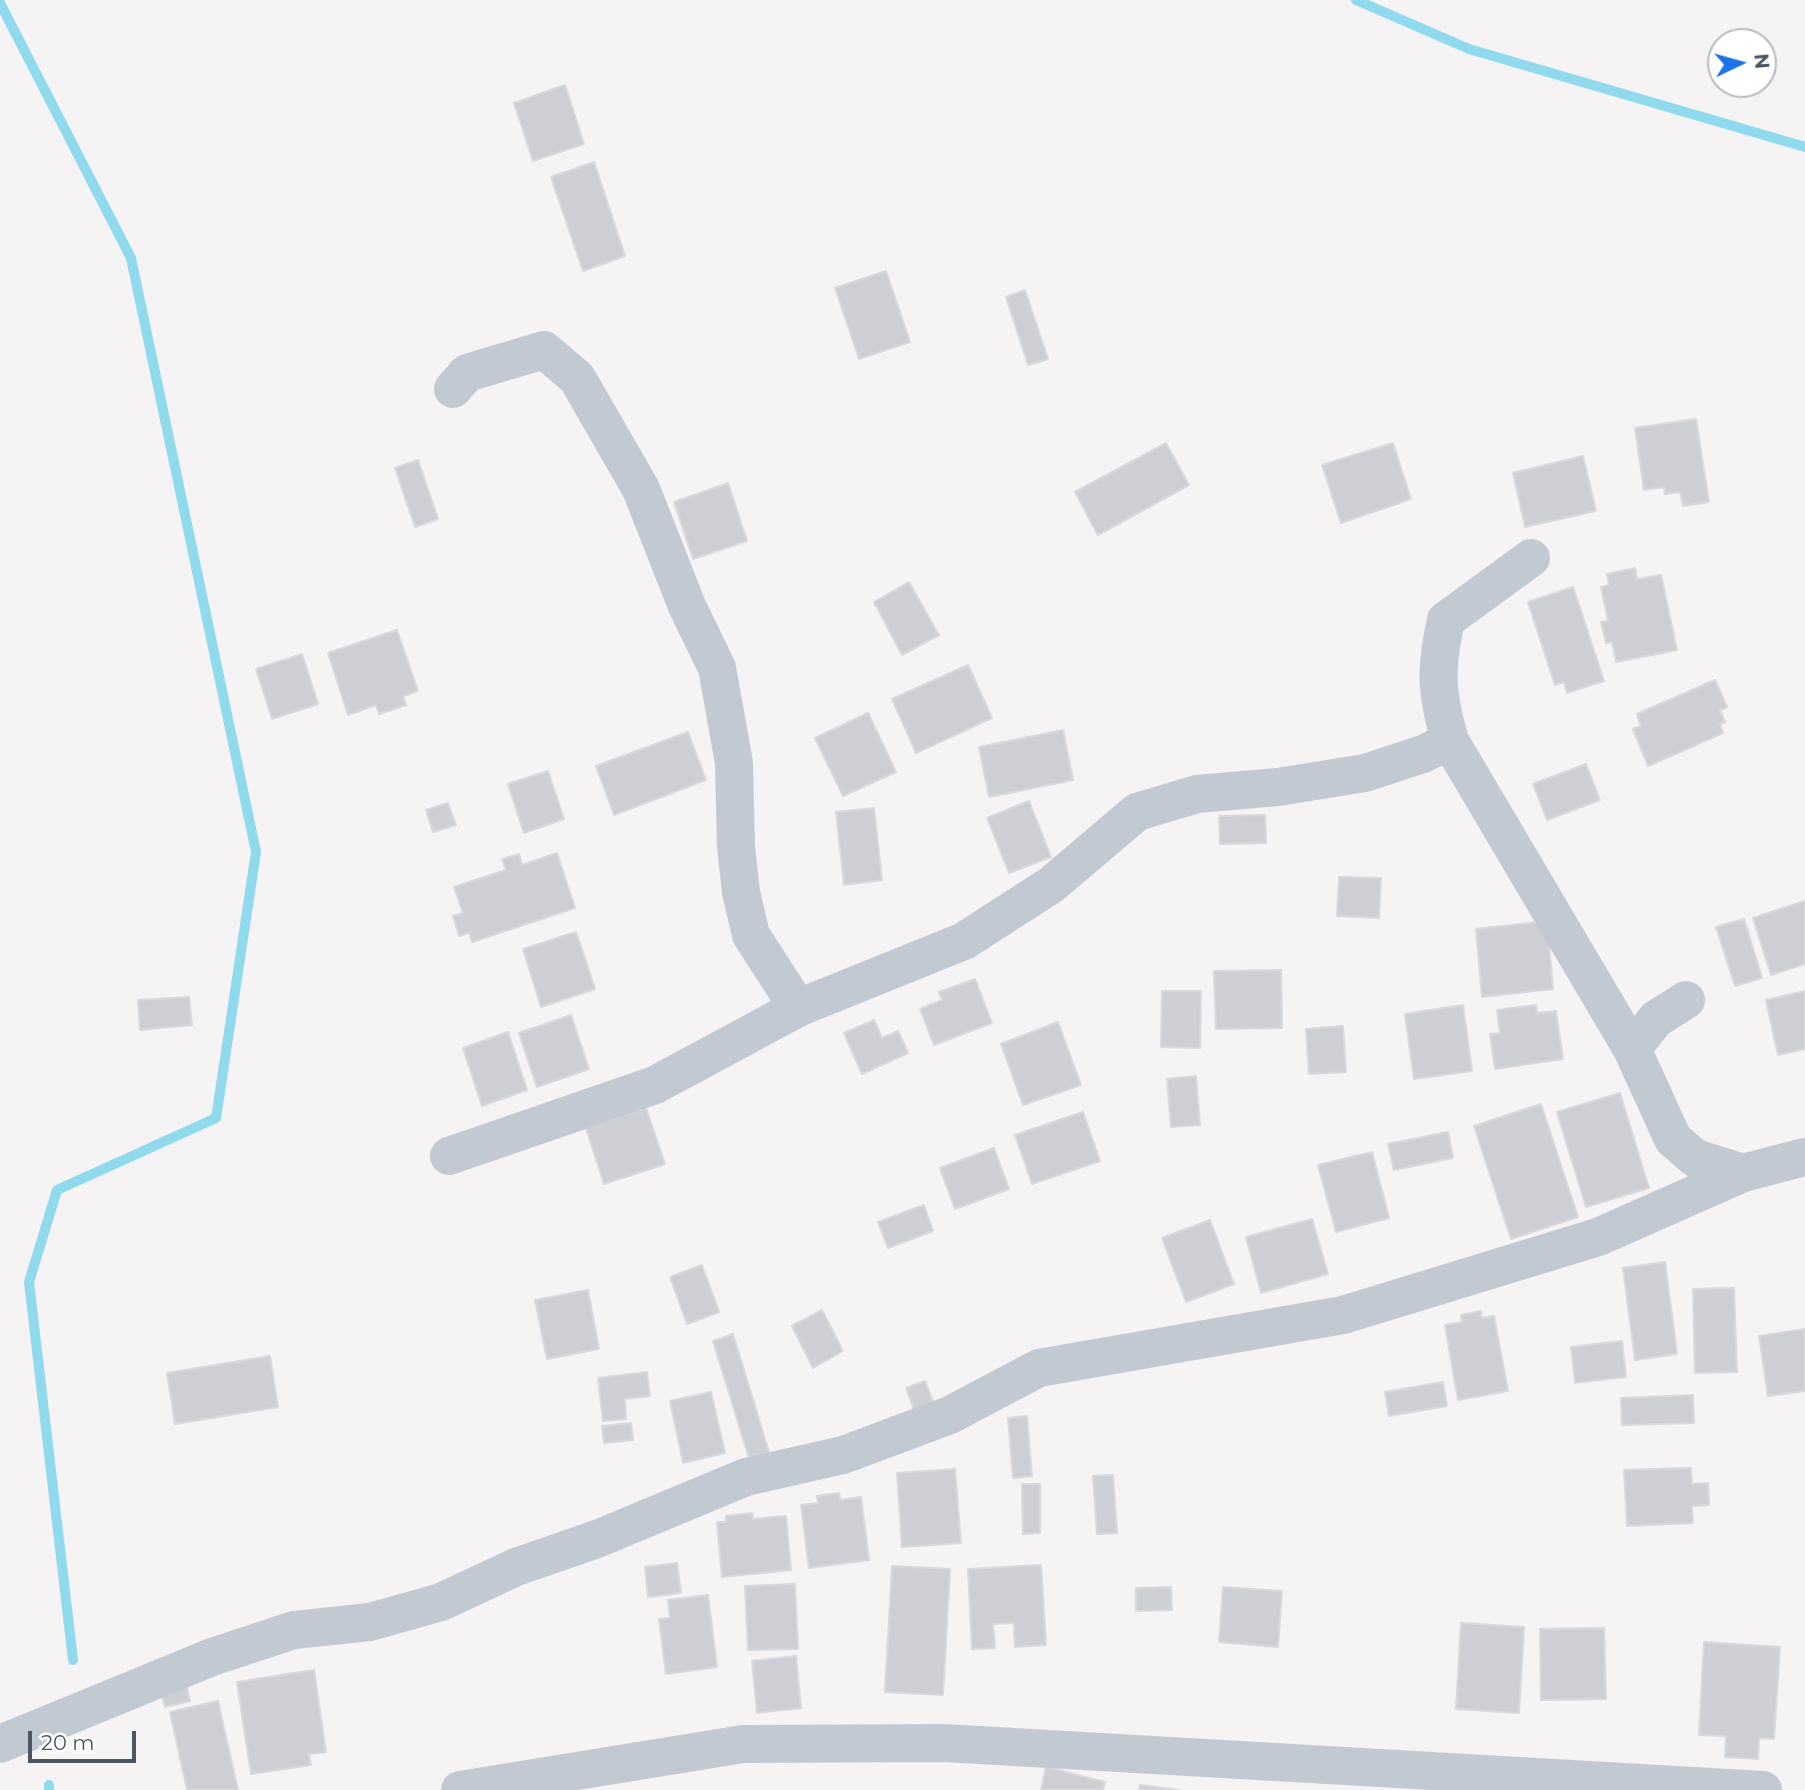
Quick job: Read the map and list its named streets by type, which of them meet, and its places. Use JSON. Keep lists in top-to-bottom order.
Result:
{
  "scale_bar": "20 m",
  "north": "right"
}
